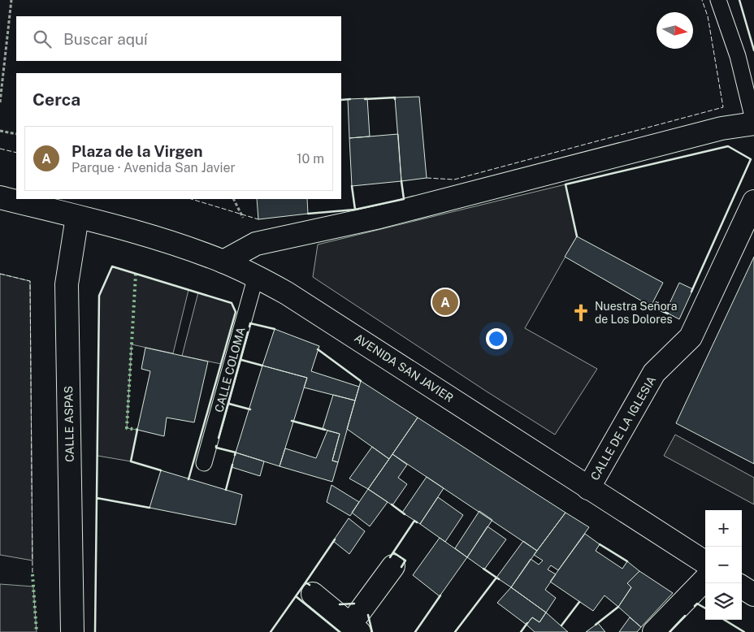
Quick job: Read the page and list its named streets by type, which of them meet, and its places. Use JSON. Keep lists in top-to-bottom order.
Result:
{
  "streets": {
    "street": ["AVENIDA SAN JAVIER", "CALLE ASPAS", "CALLE DE LA IGLESIA"],
    "lane": ["CALLE COLOMA"]
  },
  "crossings": [
    ["AVENIDA SAN JAVIER", "CALLE COLOMA"],
    ["AVENIDA SAN JAVIER", "CALLE ASPAS"],
    ["AVENIDA SAN JAVIER", "CALLE DE LA IGLESIA"]
  ],
  "places": {
    "church": ["Nuestra Señora de Los Dolores"]
  },
  "north": "right",
  "page": {
    "search": "Buscar aquí",
    "heading": "Cerca",
    "list": [
      {
        "mark": "A",
        "name": "Plaza de la Virgen",
        "note": "Parque · Avenida San Javier",
        "value": "10 m"
      }
    ],
    "pins": "A",
    "map_buttons": ["+", "−"]
  }
}
